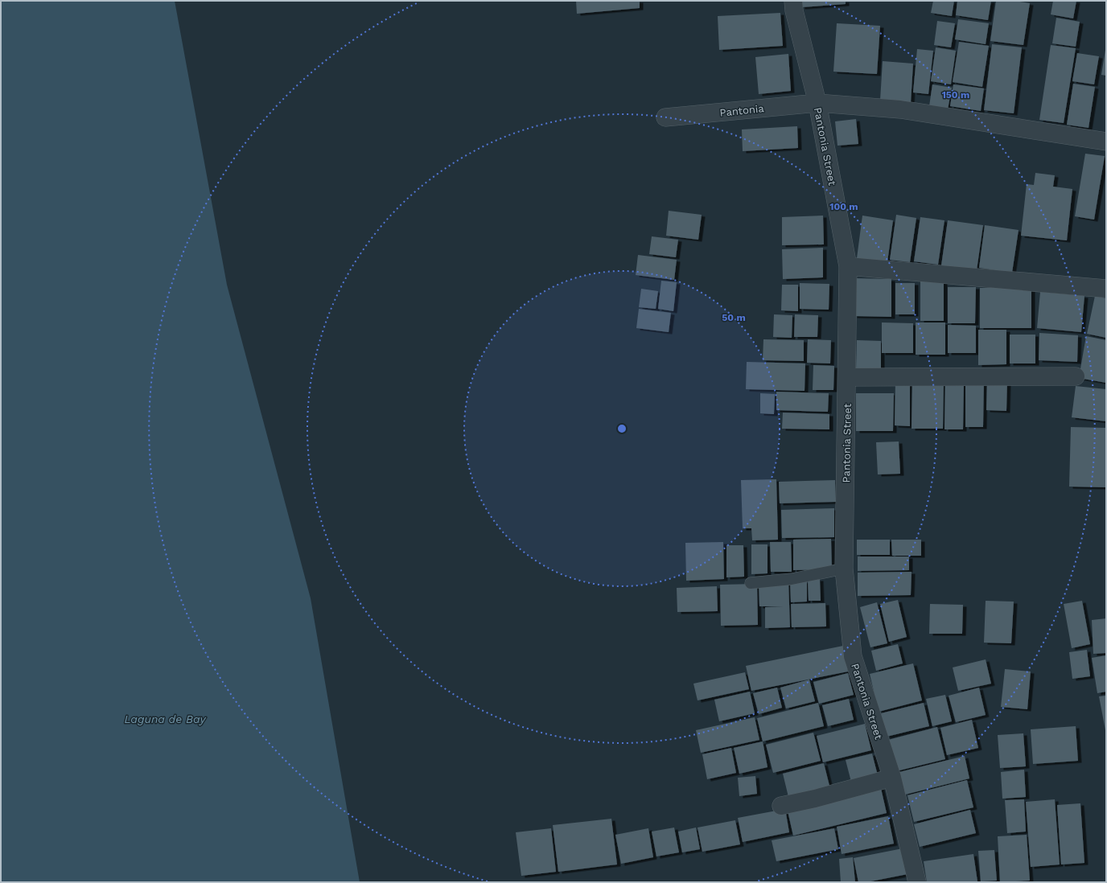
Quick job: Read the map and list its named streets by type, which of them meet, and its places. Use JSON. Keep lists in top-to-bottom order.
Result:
{
  "streets": {
    "street": ["Pantonia", "Pantonia Street"]
  },
  "crossings": [
    ["Pantonia", "Pantonia Street"]
  ],
  "water": ["Laguna de Bay"],
  "rings": ["150 m", "100 m", "50 m"]
}
